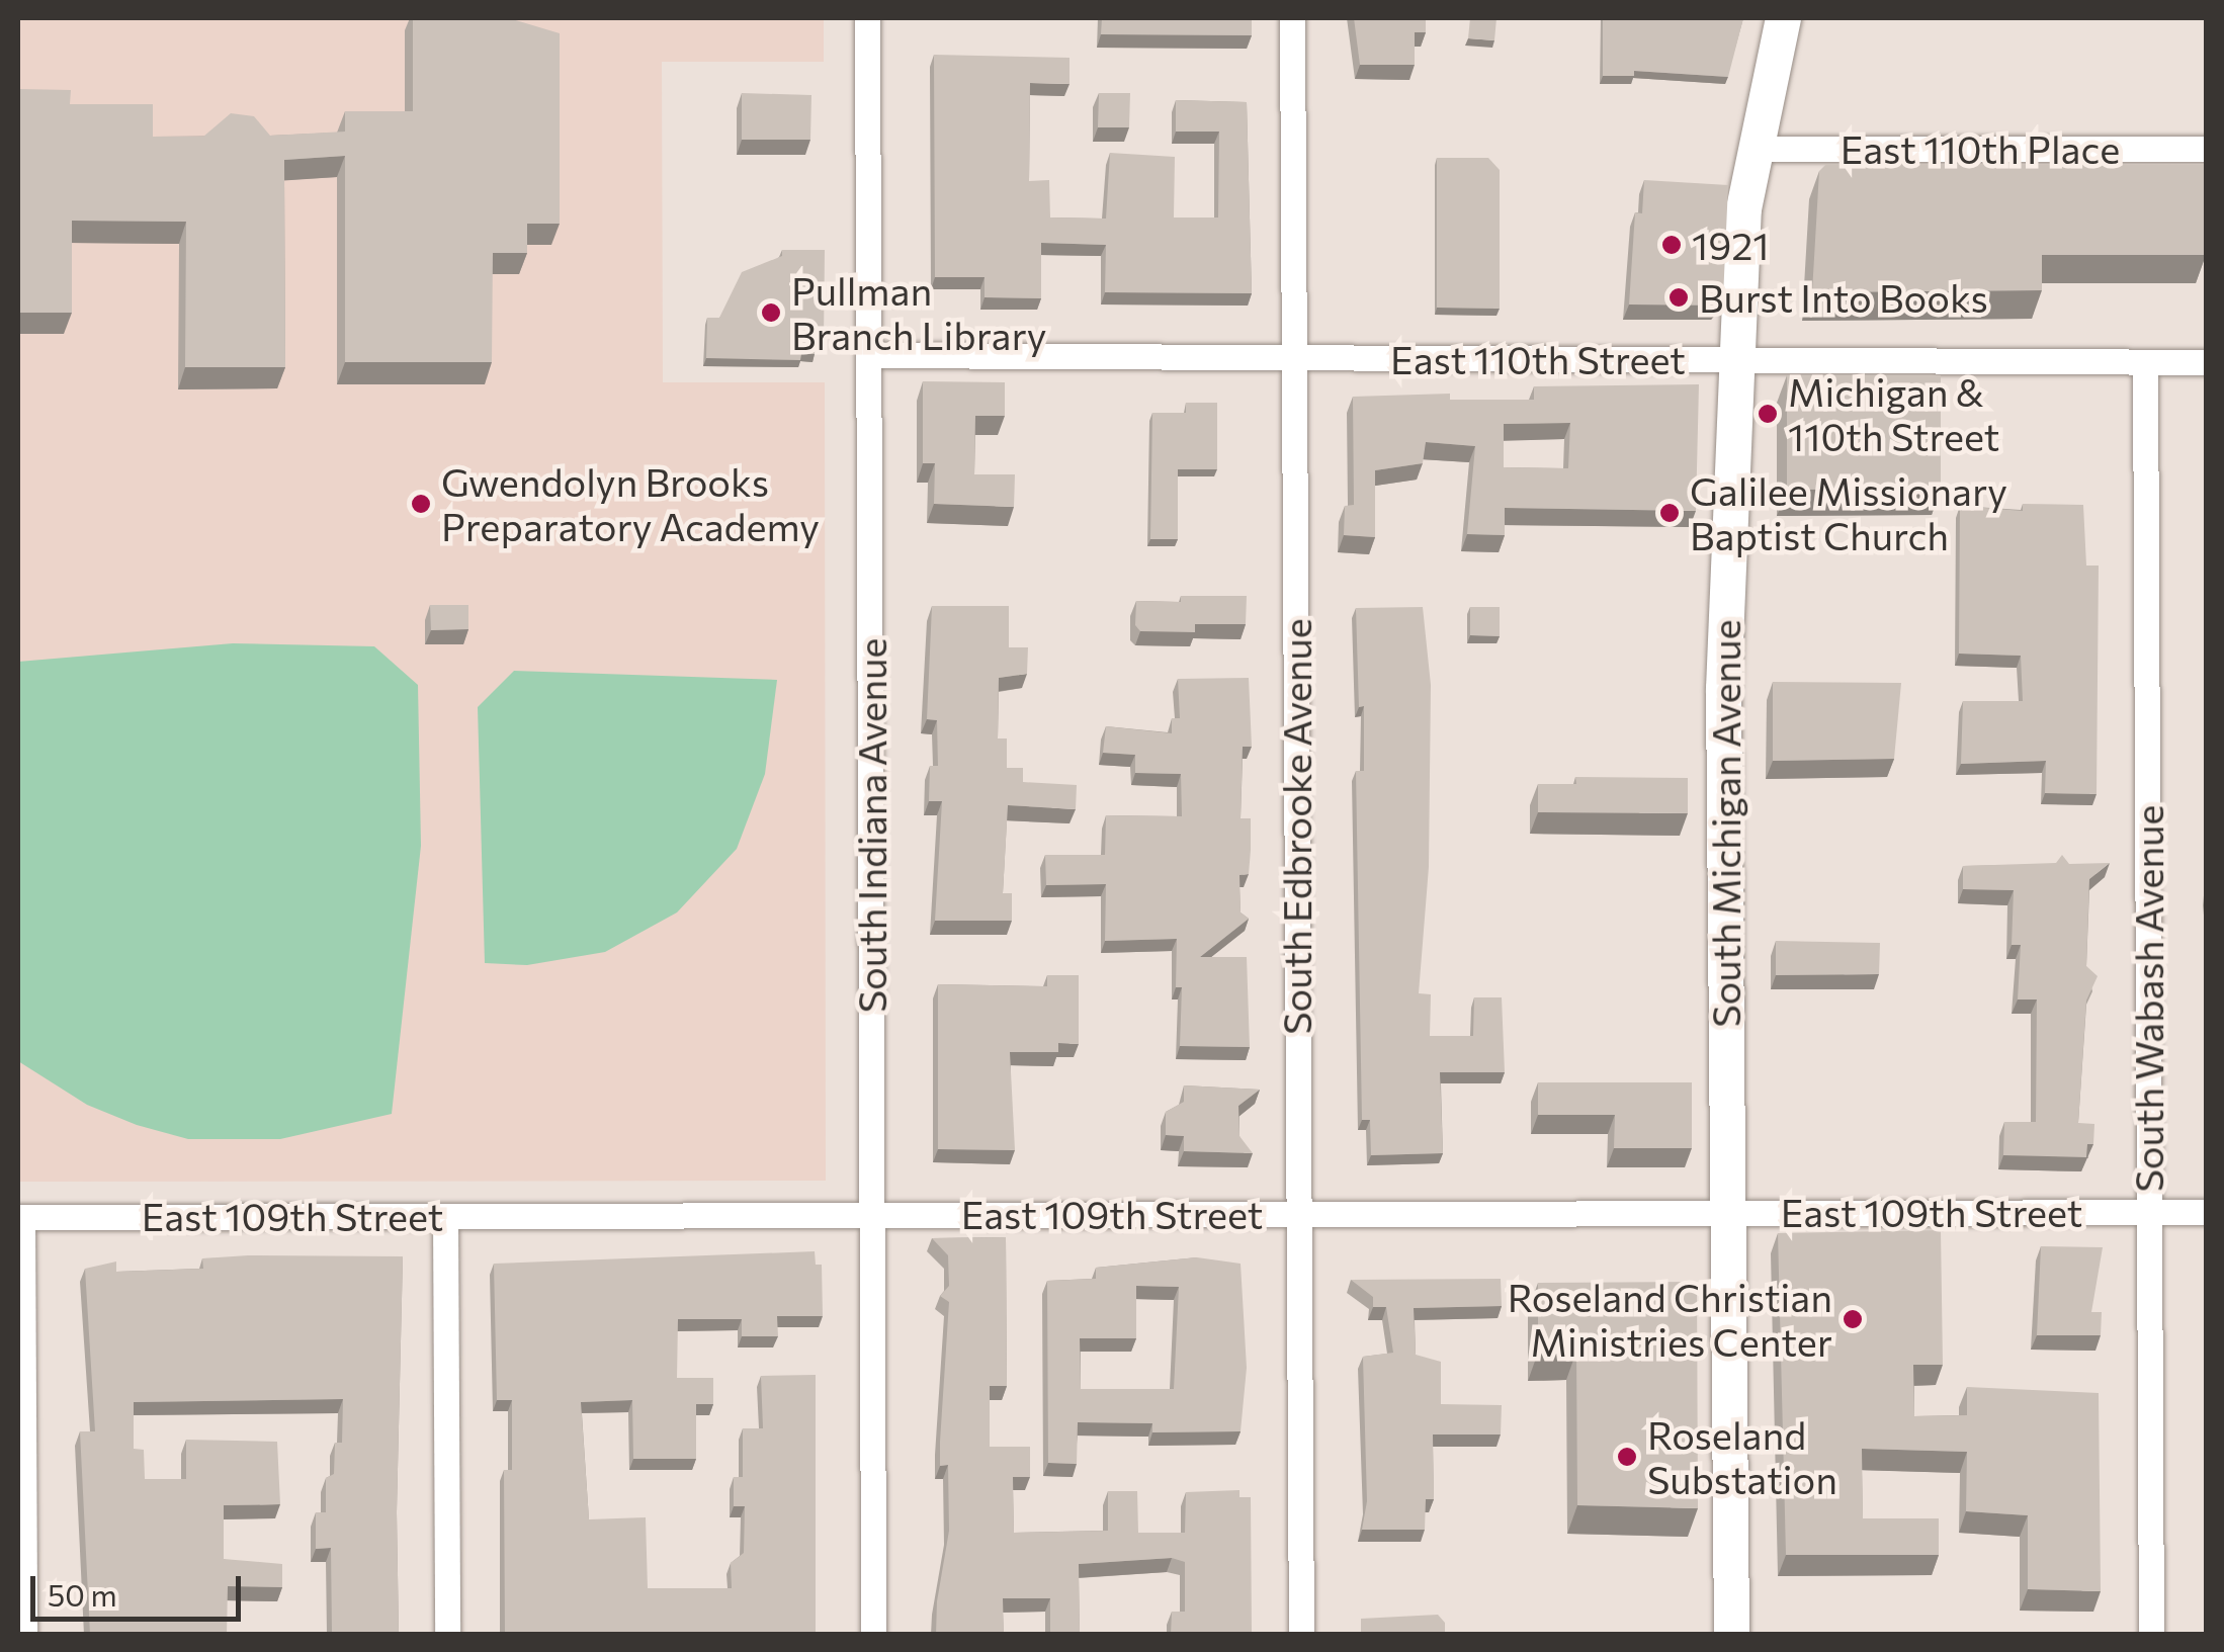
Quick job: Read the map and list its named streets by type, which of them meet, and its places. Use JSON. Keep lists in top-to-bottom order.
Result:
{
  "streets": {
    "main road": ["South Michigan Avenue"],
    "street": [
      "East 110th Place",
      "East 110th Street",
      "South Indiana Avenue",
      "South Edbrooke Avenue",
      "South Wabash Avenue",
      "East 109th Street"
    ]
  },
  "crossings": [
    ["East 110th Place", "South Michigan Avenue"],
    ["East 110th Street", "South Michigan Avenue"],
    ["East 110th Street", "South Indiana Avenue"],
    ["East 110th Street", "South Edbrooke Avenue"],
    ["East 110th Street", "South Wabash Avenue"],
    ["South Michigan Avenue", "East 109th Street"],
    ["South Indiana Avenue", "East 109th Street"],
    ["South Edbrooke Avenue", "East 109th Street"],
    ["South Wabash Avenue", "East 109th Street"]
  ],
  "places": [
    "1921",
    "Burst Into Books",
    "Pullman Branch Library",
    "Michigan & 110th Street",
    "Gwendolyn Brooks Preparatory Academy",
    "Galilee Missionary Baptist Church",
    "Roseland Christian Ministries Center",
    "Roseland Substation"
  ],
  "scale_bar": "50 m"
}
